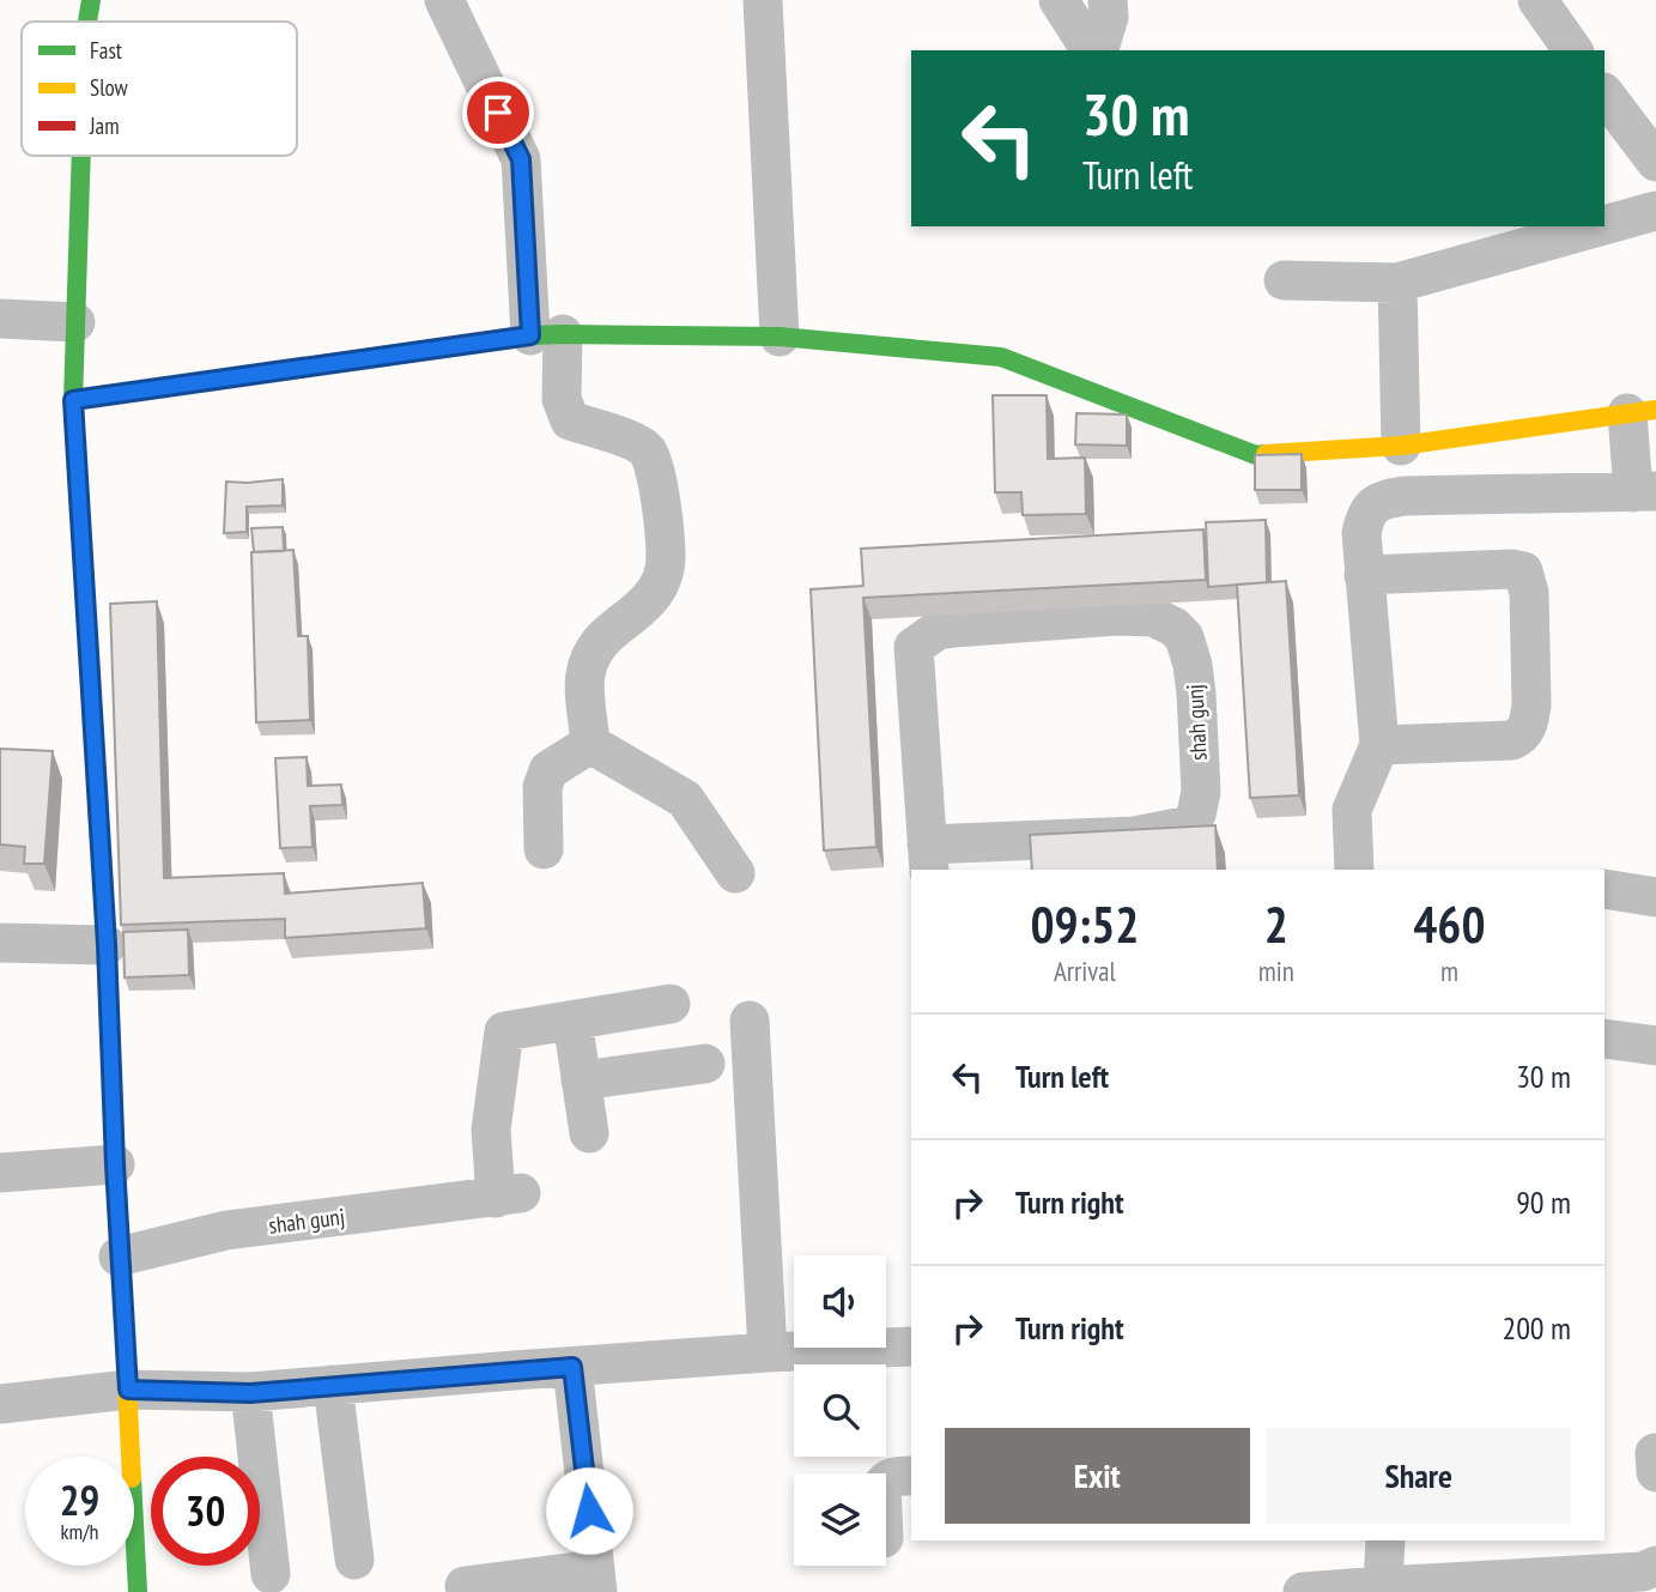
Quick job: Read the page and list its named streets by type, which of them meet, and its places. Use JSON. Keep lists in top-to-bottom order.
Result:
{
  "streets": {
    "street": ["shah gunj"]
  },
  "legend": ["Fast", "Slow", "Jam"],
  "page": {
    "turn": ["30 m", "Turn left"],
    "eta": [
      "09:52",
      "Arrival",
      "2",
      "min",
      "460",
      "m"
    ],
    "list": [
      {
        "name": "Turn left",
        "value": "30 m"
      },
      {
        "name": "Turn right",
        "value": "90 m"
      },
      {
        "name": "Turn right",
        "value": "200 m"
      }
    ],
    "buttons": ["Exit", "Share"],
    "speed": "29 km/h",
    "limit": "30"
  }
}
